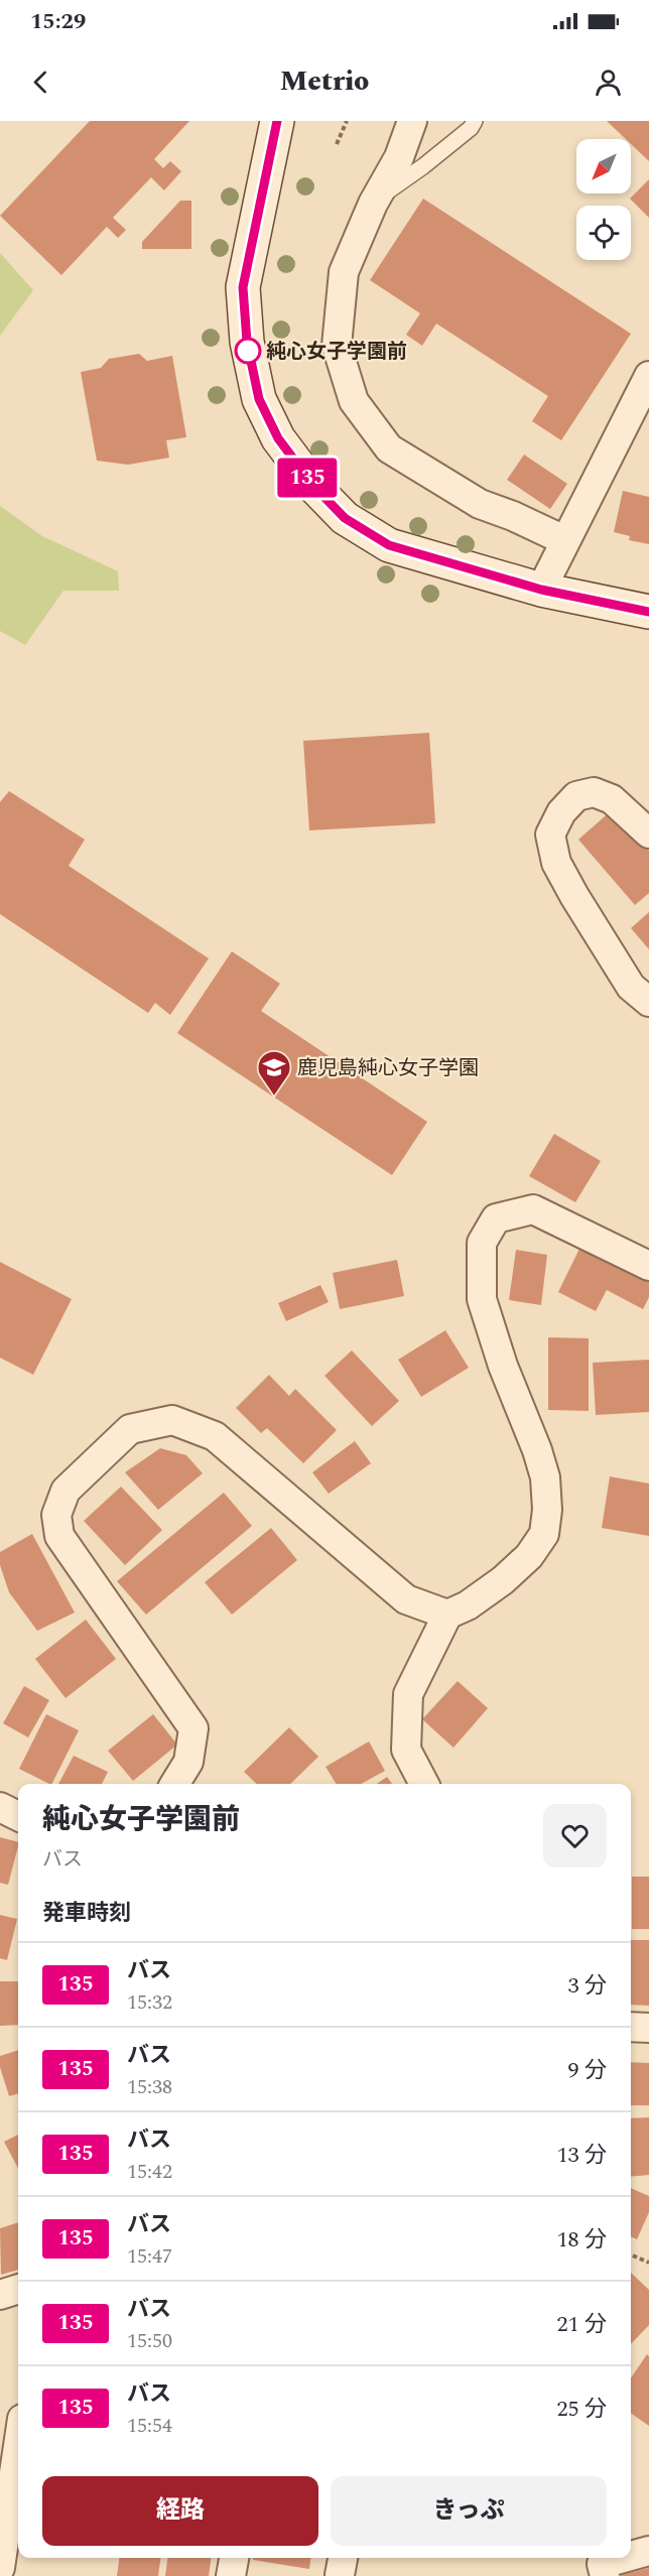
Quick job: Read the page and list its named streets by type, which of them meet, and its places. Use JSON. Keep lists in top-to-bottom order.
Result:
{
  "places": {
    "other": ["純心女子学園前"],
    "school or university": ["鹿児島純心女子学園"]
  },
  "lines": ["bus line 135"],
  "north": "bottom left",
  "page": {
    "status": "15:29",
    "header": "Metrio",
    "on_map": "135",
    "heading": [
      ["純心女子学園前", "バス"],
      "発車時刻"
    ],
    "list": [
      {
        "mark": "135",
        "name": "バス",
        "note": "15:32",
        "value": "3 分"
      },
      {
        "mark": "135",
        "name": "バス",
        "note": "15:38",
        "value": "9 分"
      },
      {
        "mark": "135",
        "name": "バス",
        "note": "15:42",
        "value": "13 分"
      },
      {
        "mark": "135",
        "name": "バス",
        "note": "15:47",
        "value": "18 分"
      },
      {
        "mark": "135",
        "name": "バス",
        "note": "15:50",
        "value": "21 分"
      },
      {
        "mark": "135",
        "name": "バス",
        "note": "15:54",
        "value": "25 分"
      }
    ],
    "buttons": ["経路", "きっぷ"]
  }
}
